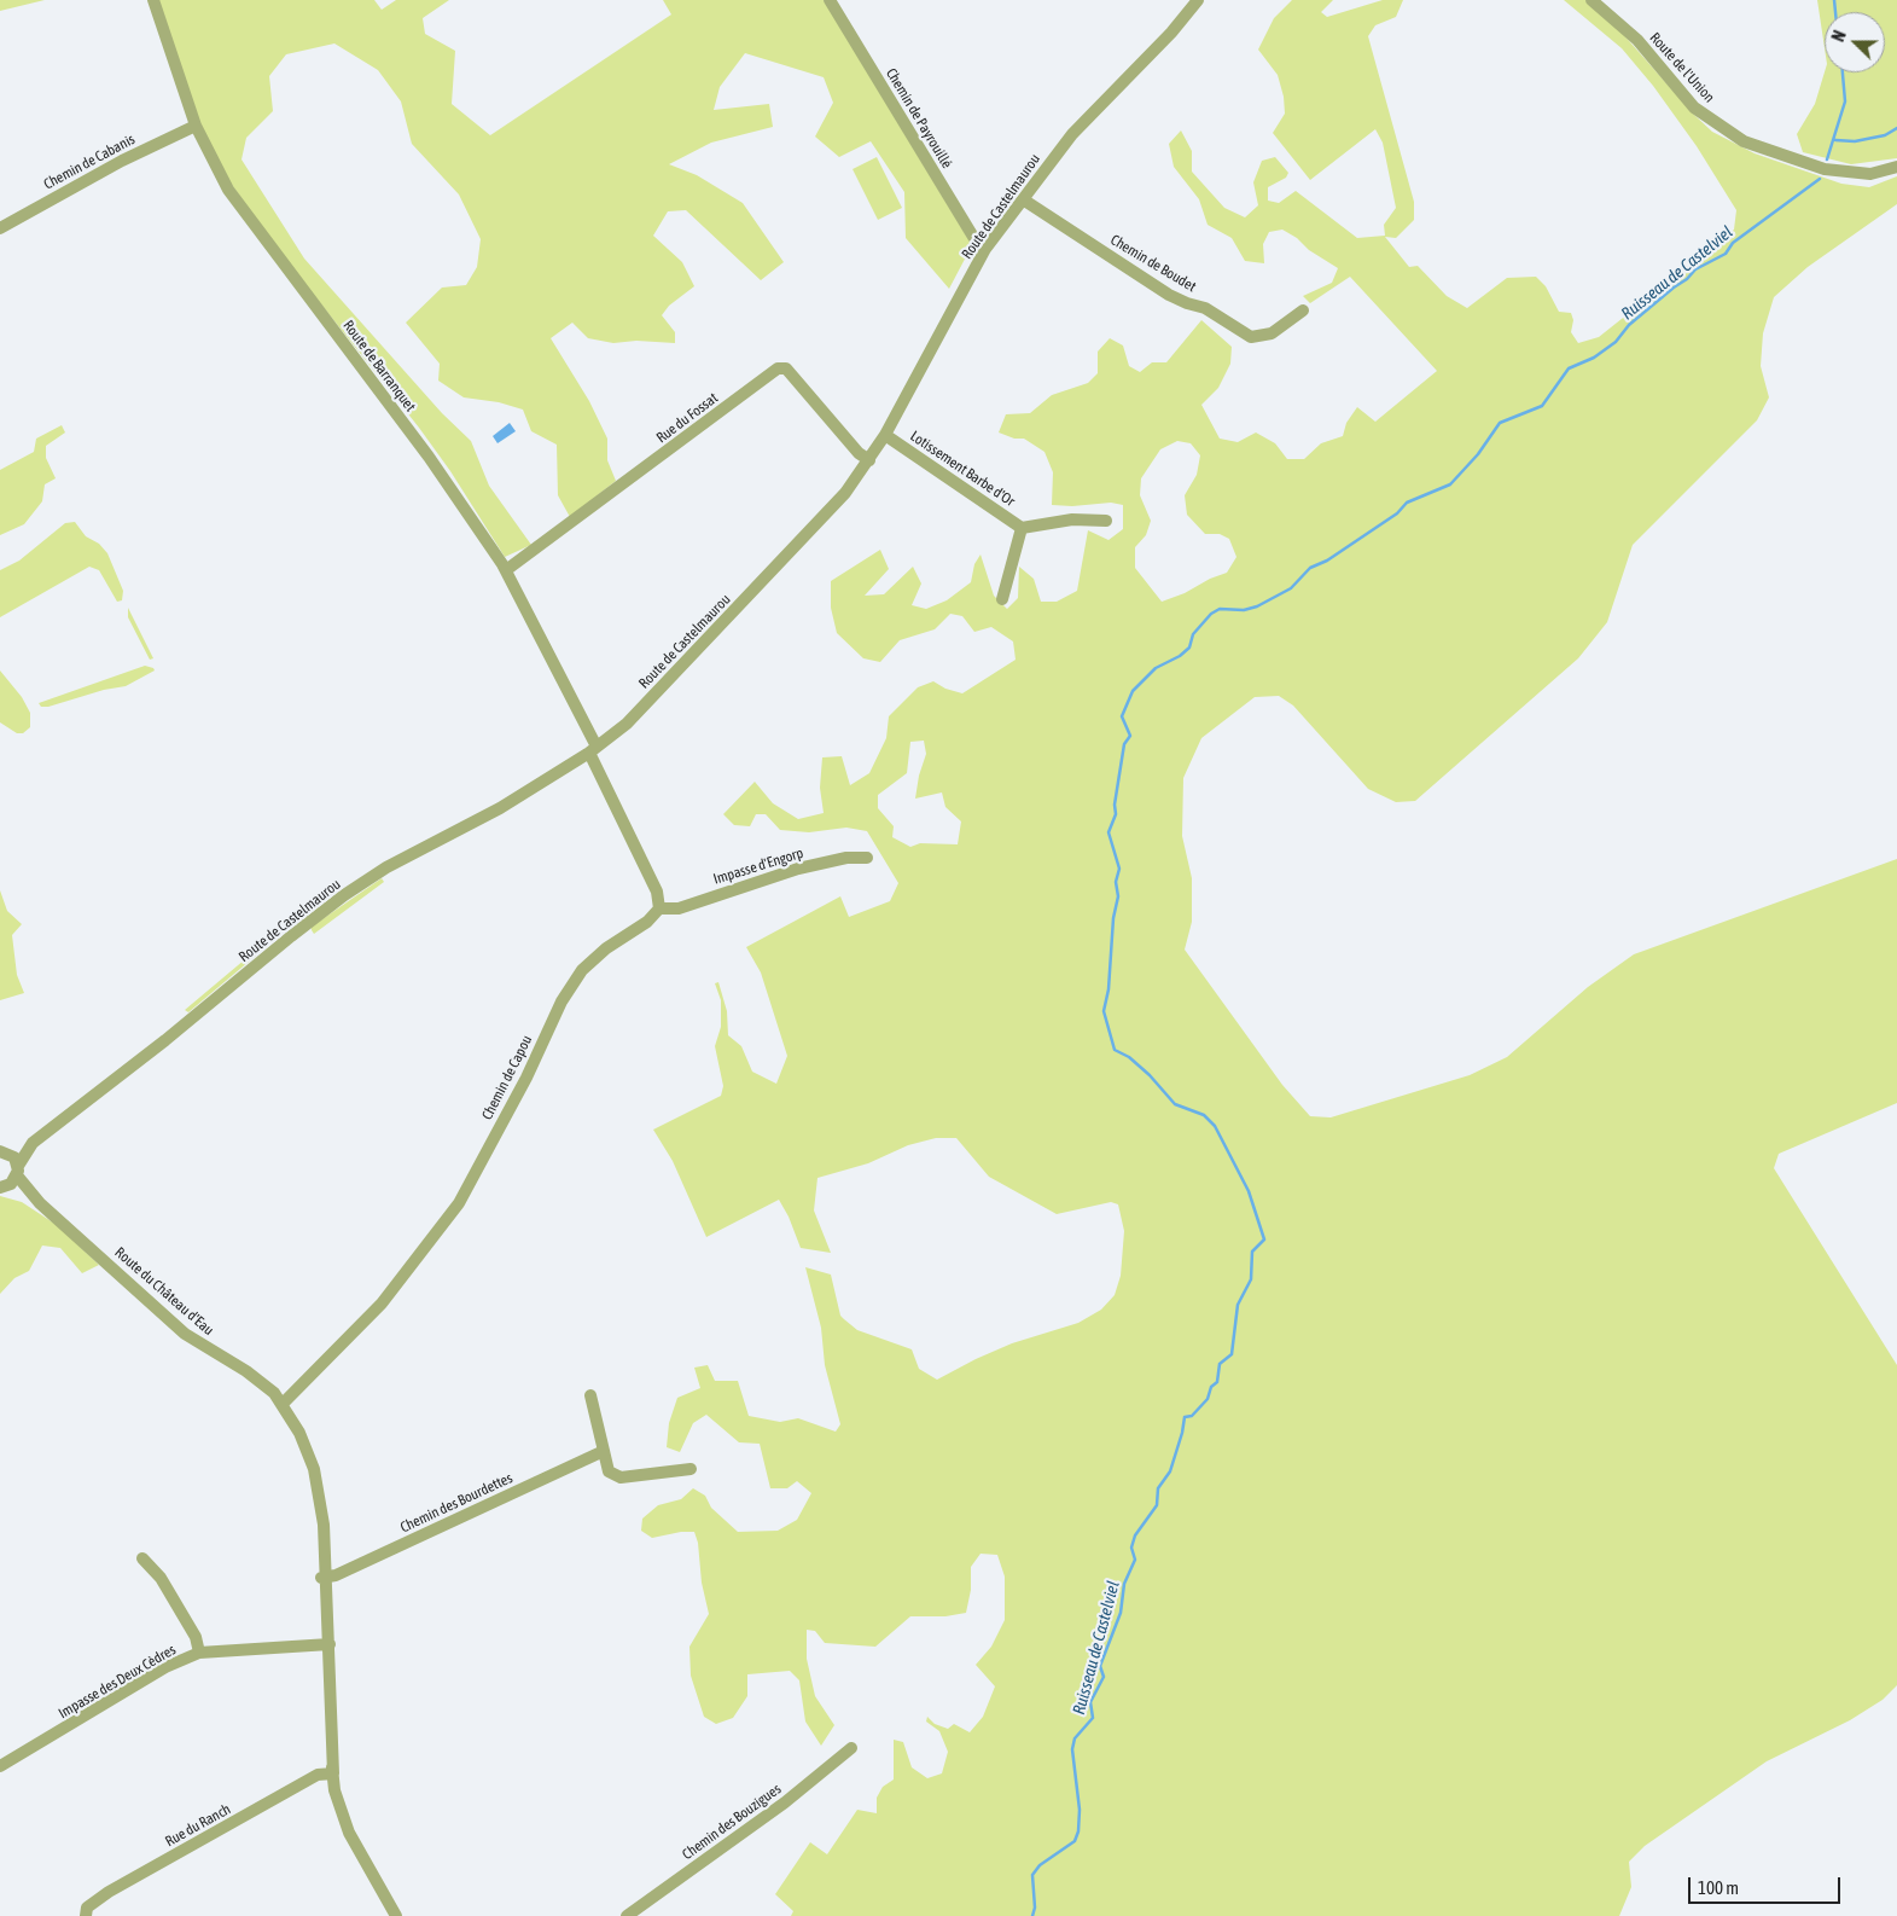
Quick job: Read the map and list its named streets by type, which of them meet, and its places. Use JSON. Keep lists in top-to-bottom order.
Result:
{
  "streets": {
    "street": [
      "Route de l'Union",
      "Chemin de Payrouillé",
      "Chemin de Cabanis",
      "Route de Castelmaurou",
      "Chemin de Boudet",
      "Route de Barranquet",
      "Rue du Fossat",
      "Lotissement Barbe d'Or",
      "Impasse d'Engorp",
      "Chemin de Capou",
      "Route du Château d'Eau",
      "Chemin des Bourdettes",
      "Impasse des Deux Cèdres",
      "Chemin des Bouzigues",
      "Rue du Ranch"
    ]
  },
  "crossings": [
    ["Chemin de Payrouillé", "Route de Castelmaurou"],
    ["Chemin de Cabanis", "Route de Barranquet"],
    ["Route de Castelmaurou", "Chemin de Boudet"],
    ["Route de Castelmaurou", "Route de Barranquet"],
    ["Route de Castelmaurou", "Rue du Fossat"],
    ["Route de Castelmaurou", "Lotissement Barbe d'Or"],
    ["Route de Castelmaurou", "Route du Château d'Eau"],
    ["Route de Barranquet", "Rue du Fossat"],
    ["Impasse d'Engorp", "Chemin de Capou"],
    ["Chemin de Capou", "Route du Château d'Eau"],
    ["Route du Château d'Eau", "Chemin des Bourdettes"],
    ["Route du Château d'Eau", "Impasse des Deux Cèdres"],
    ["Route du Château d'Eau", "Rue du Ranch"]
  ],
  "water": ["Ruisseau de Castelviel"],
  "scale_bar": "100 m",
  "north": "left"
}
